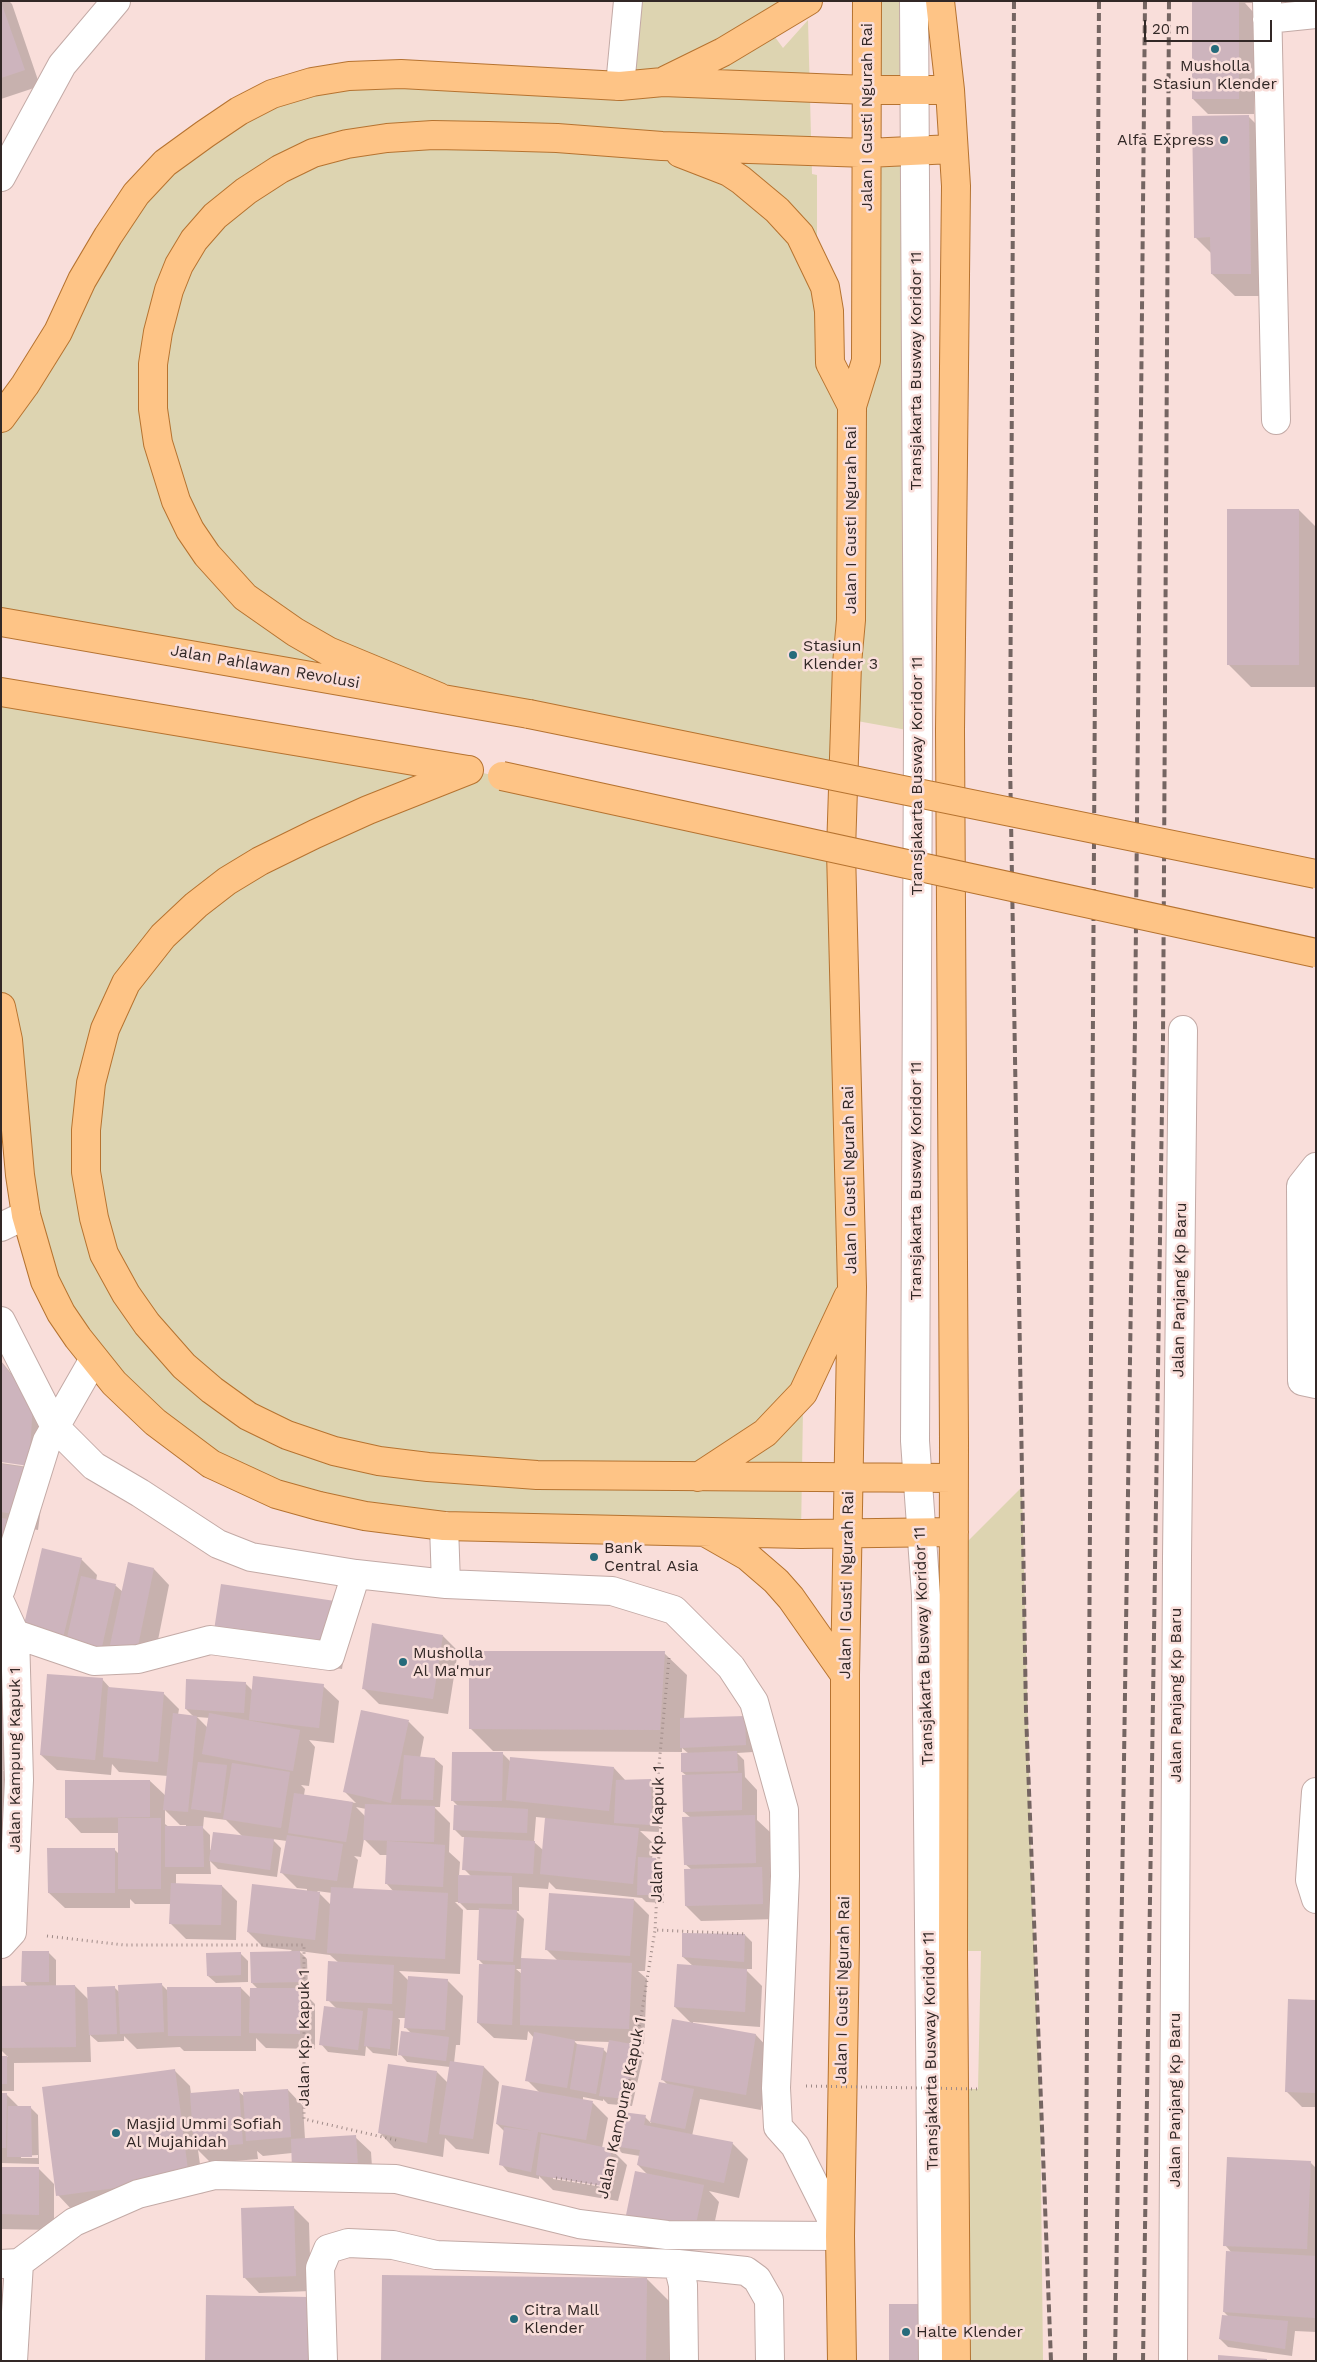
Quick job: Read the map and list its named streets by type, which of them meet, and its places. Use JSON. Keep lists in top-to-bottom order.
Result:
{
  "streets": {
    "main road": ["Jalan I Gusti Ngurah Rai", "Jalan Pahlawan Revolusi"],
    "street": ["Transjakarta Busway Koridor 11", "Jalan Panjang Kp Baru", "Jalan Kampung Kapuk 1"],
    "path": ["Jalan Kp. Kapuk 1"]
  },
  "crossings": [
    ["Jalan I Gusti Ngurah Rai", "Jalan Pahlawan Revolusi"],
    ["Jalan Kampung Kapuk 1", "Jalan Kp. Kapuk 1"]
  ],
  "places": [
    "Musholla Stasiun Klender",
    "Alfa Express",
    "Stasiun Klender 3",
    "Bank Central Asia",
    "Musholla Al Ma'mur",
    "Masjid Ummi Sofiah Al Mujahidah",
    "Citra Mall Klender",
    "Halte Klender"
  ],
  "scale_bar": "20 m"
}
